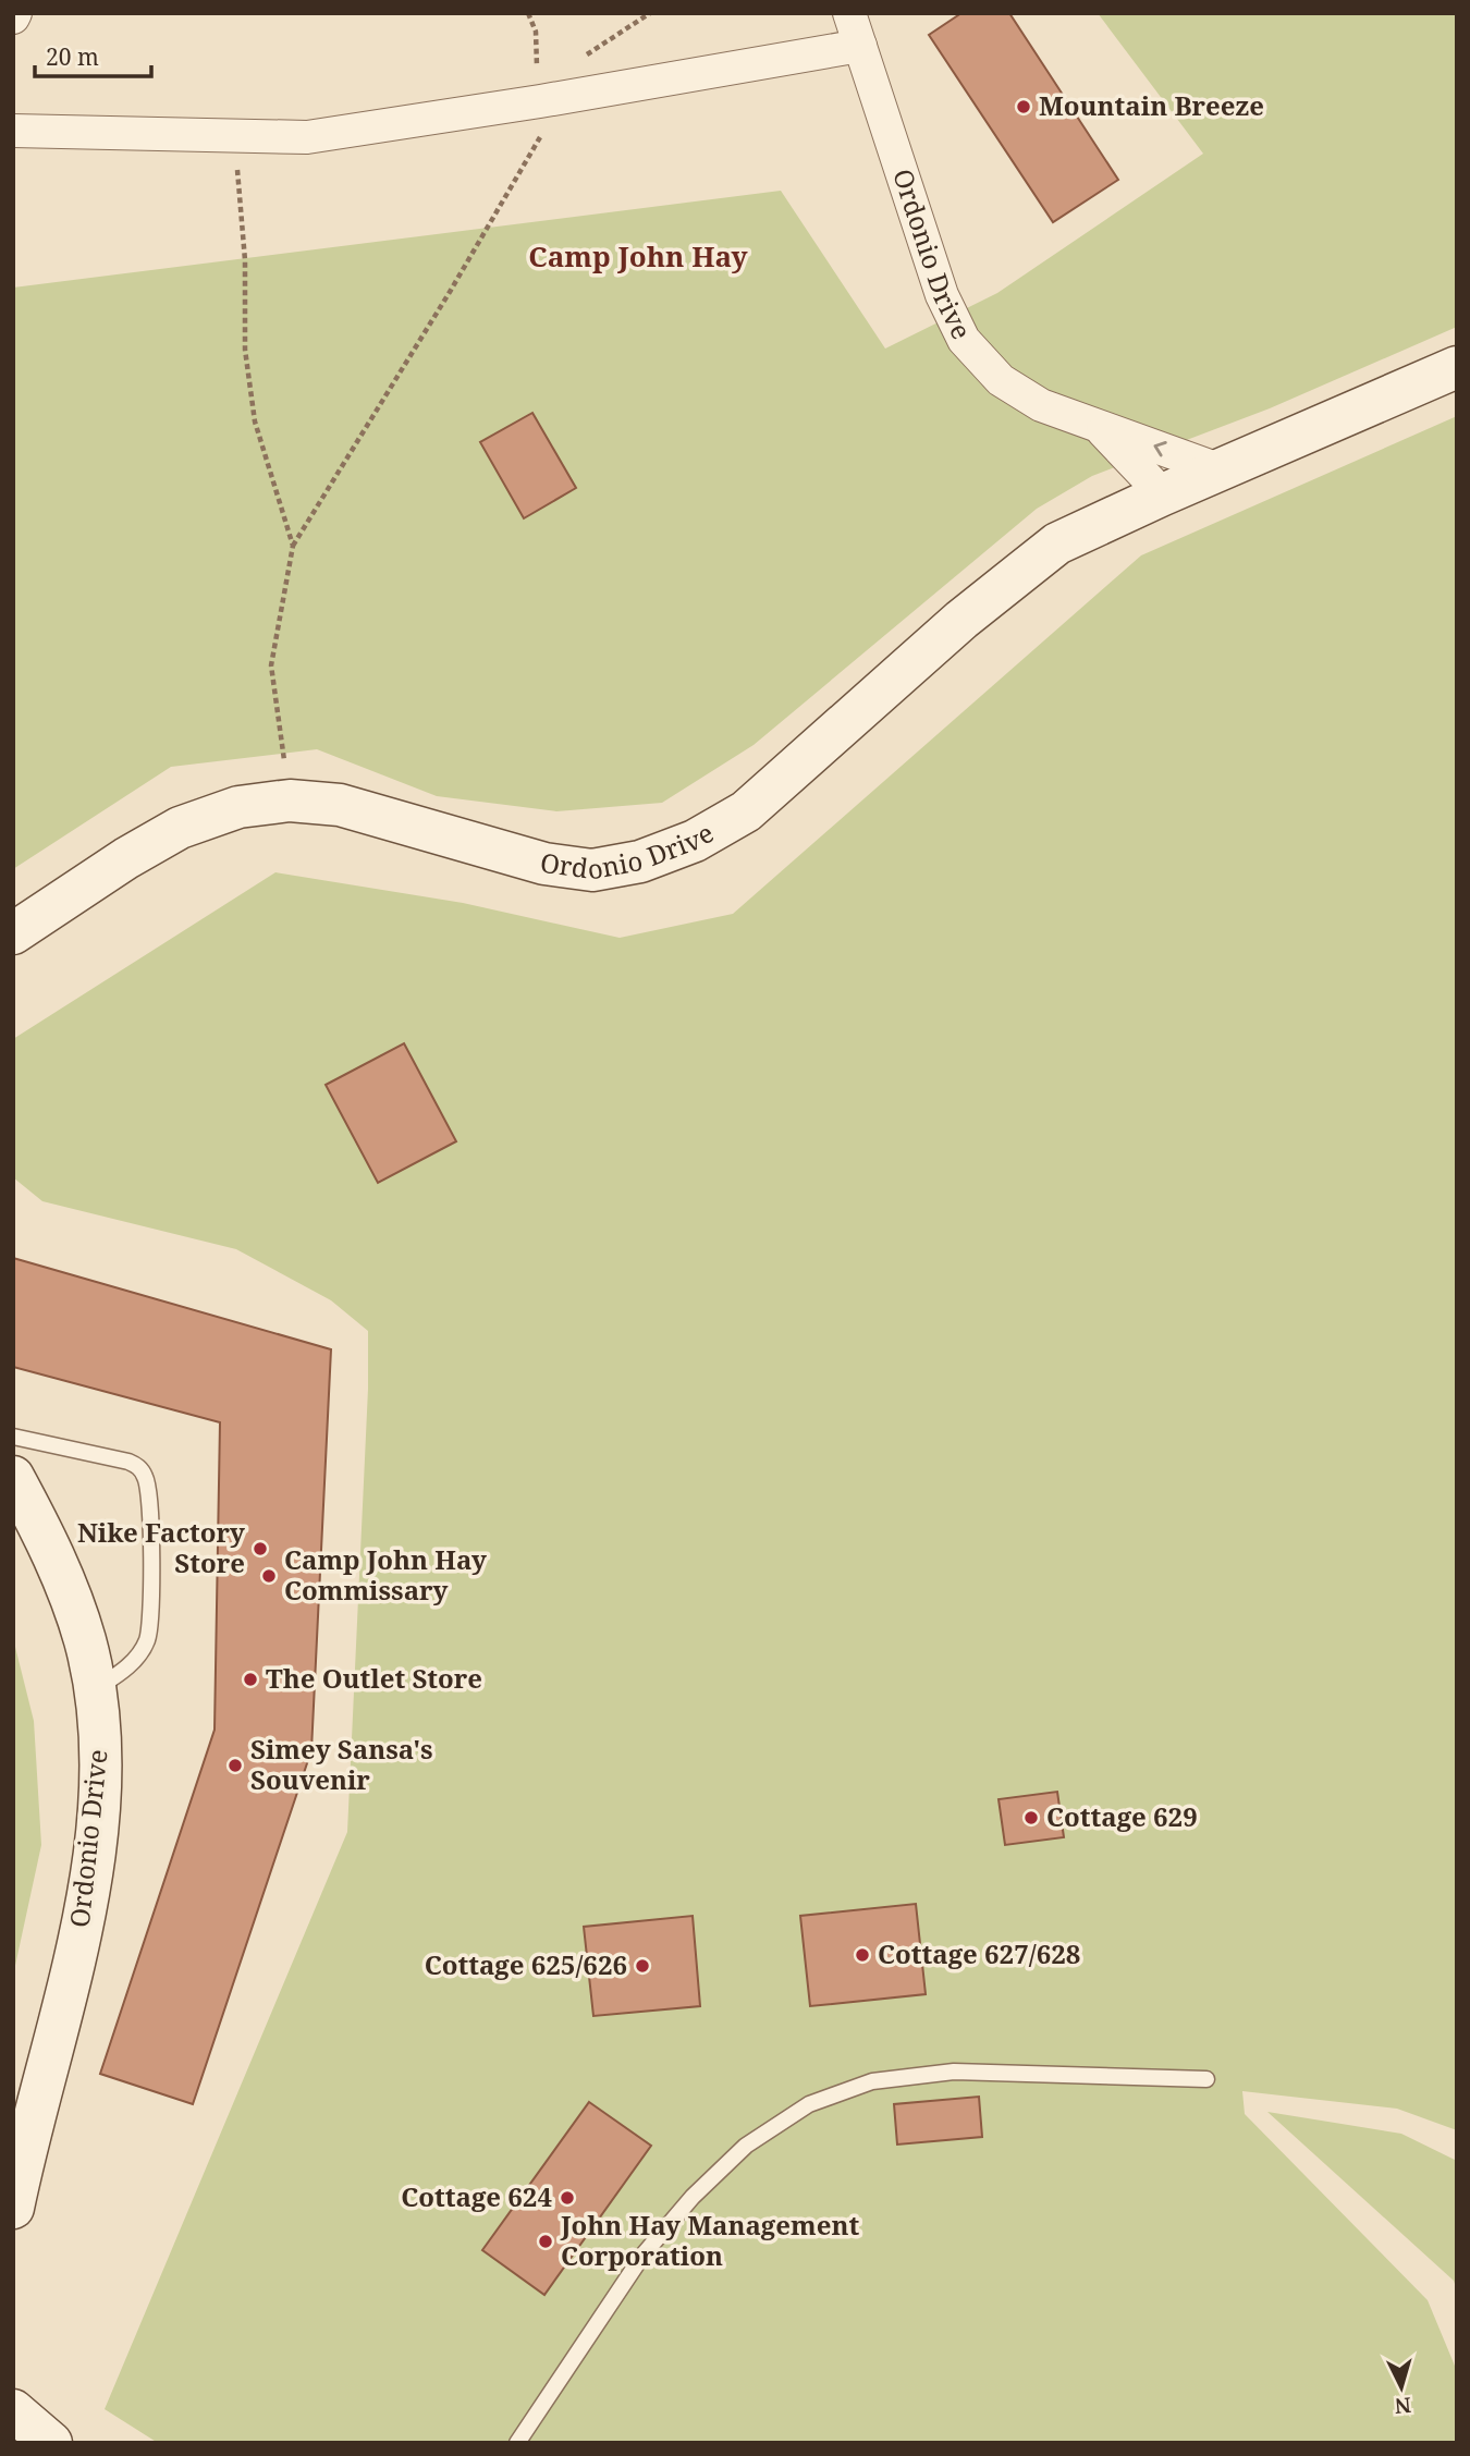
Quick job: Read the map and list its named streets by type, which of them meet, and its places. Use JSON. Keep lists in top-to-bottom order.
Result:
{
  "streets": {
    "street": ["Ordonio Drive"]
  },
  "districts": ["Camp John Hay"],
  "places": [
    "Mountain Breeze",
    "Nike Factory Store",
    "Camp John Hay Commissary",
    "The Outlet Store",
    "Simey Sansa's Souvenir",
    "Cottage 629",
    "Cottage 627/628",
    "Cottage 625/626",
    "Cottage 624",
    "John Hay Management Corporation"
  ],
  "scale_bar": "20 m",
  "north": "bottom"
}
